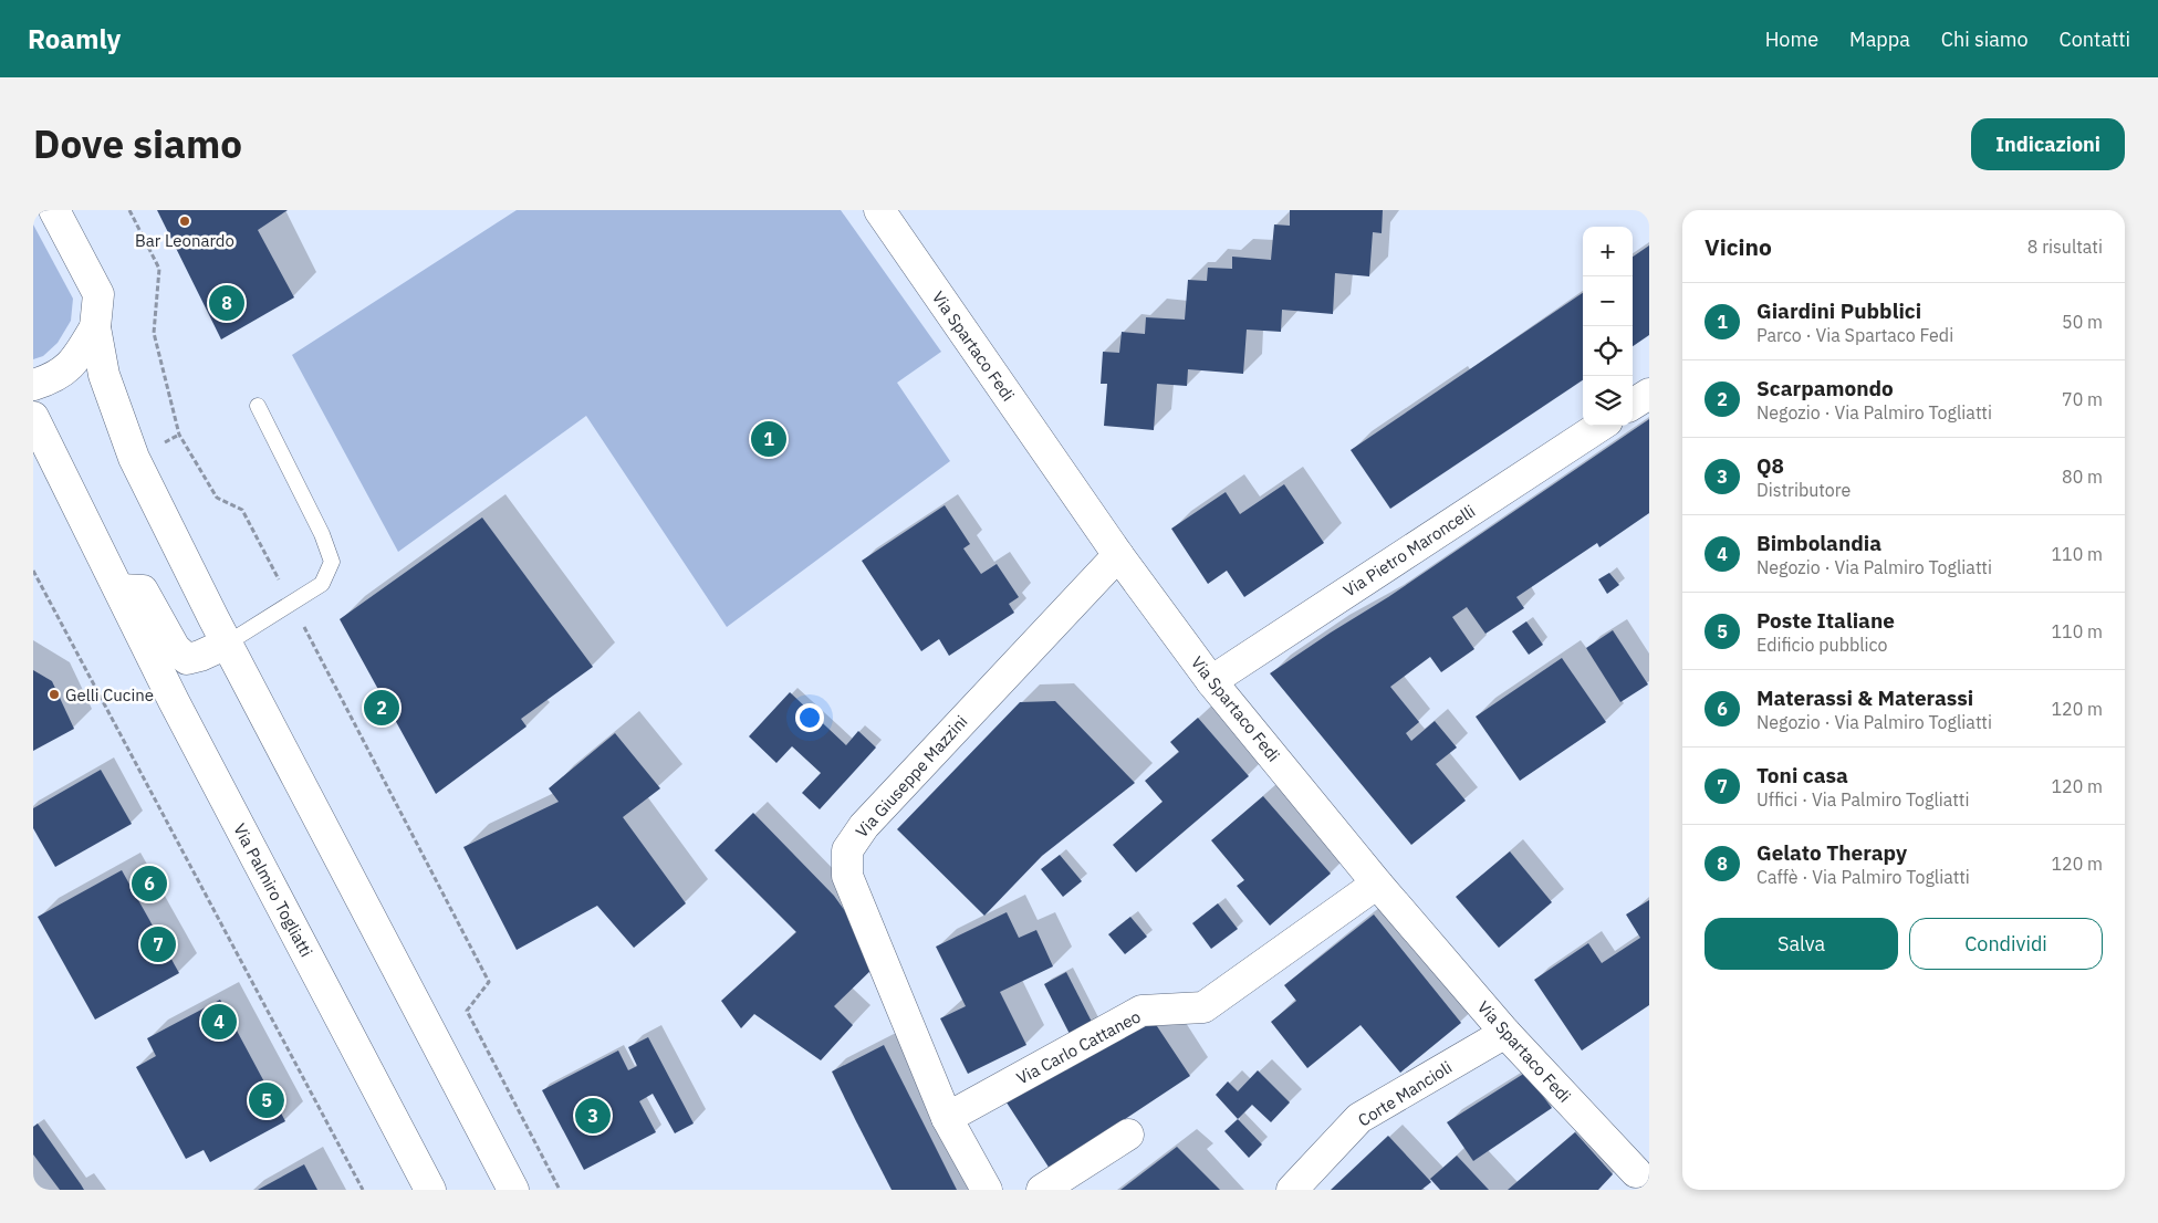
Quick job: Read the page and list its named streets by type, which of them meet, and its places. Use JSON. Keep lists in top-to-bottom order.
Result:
{
  "streets": {
    "street": [
      "Via Spartaco Fedi",
      "Via Pietro Maroncelli",
      "Via Giuseppe Mazzini",
      "Via Palmiro Togliatti",
      "Via Carlo Cattaneo",
      "Corte Mancioli"
    ]
  },
  "crossings": [
    ["Via Spartaco Fedi", "Via Pietro Maroncelli"],
    ["Via Spartaco Fedi", "Via Giuseppe Mazzini"],
    ["Via Spartaco Fedi", "Via Carlo Cattaneo"],
    ["Via Spartaco Fedi", "Corte Mancioli"],
    ["Via Giuseppe Mazzini", "Via Carlo Cattaneo"]
  ],
  "places": ["Bar Leonardo", "Gelli Cucine"],
  "page": {
    "header": "Roamly",
    "nav": [
      "Home",
      "Mappa",
      "Chi siamo",
      "Contatti"
    ],
    "title": "Dove siamo",
    "buttons": [
      "Indicazioni",
      ["Salva", "Condividi"]
    ],
    "heading": ["Vicino", "8 risultati"],
    "map_buttons": ["+", "−"],
    "list": [
      {
        "mark": "1",
        "name": "Giardini Pubblici",
        "note": "Parco · Via Spartaco Fedi",
        "value": "50 m"
      },
      {
        "mark": "2",
        "name": "Scarpamondo",
        "note": "Negozio · Via Palmiro Togliatti",
        "value": "70 m"
      },
      {
        "mark": "3",
        "name": "Q8",
        "note": "Distributore",
        "value": "80 m"
      },
      {
        "mark": "4",
        "name": "Bimbolandia",
        "note": "Negozio · Via Palmiro Togliatti",
        "value": "110 m"
      },
      {
        "mark": "5",
        "name": "Poste Italiane",
        "note": "Edificio pubblico",
        "value": "110 m"
      },
      {
        "mark": "6",
        "name": "Materassi & Materassi",
        "note": "Negozio · Via Palmiro Togliatti",
        "value": "120 m"
      },
      {
        "mark": "7",
        "name": "Toni casa",
        "note": "Uffici · Via Palmiro Togliatti",
        "value": "120 m"
      },
      {
        "mark": "8",
        "name": "Gelato Therapy",
        "note": "Caffè · Via Palmiro Togliatti",
        "value": "120 m"
      }
    ],
    "pins": [
      "8",
      "1",
      "2",
      "6",
      "7",
      "4",
      "5",
      "3"
    ]
  }
}
